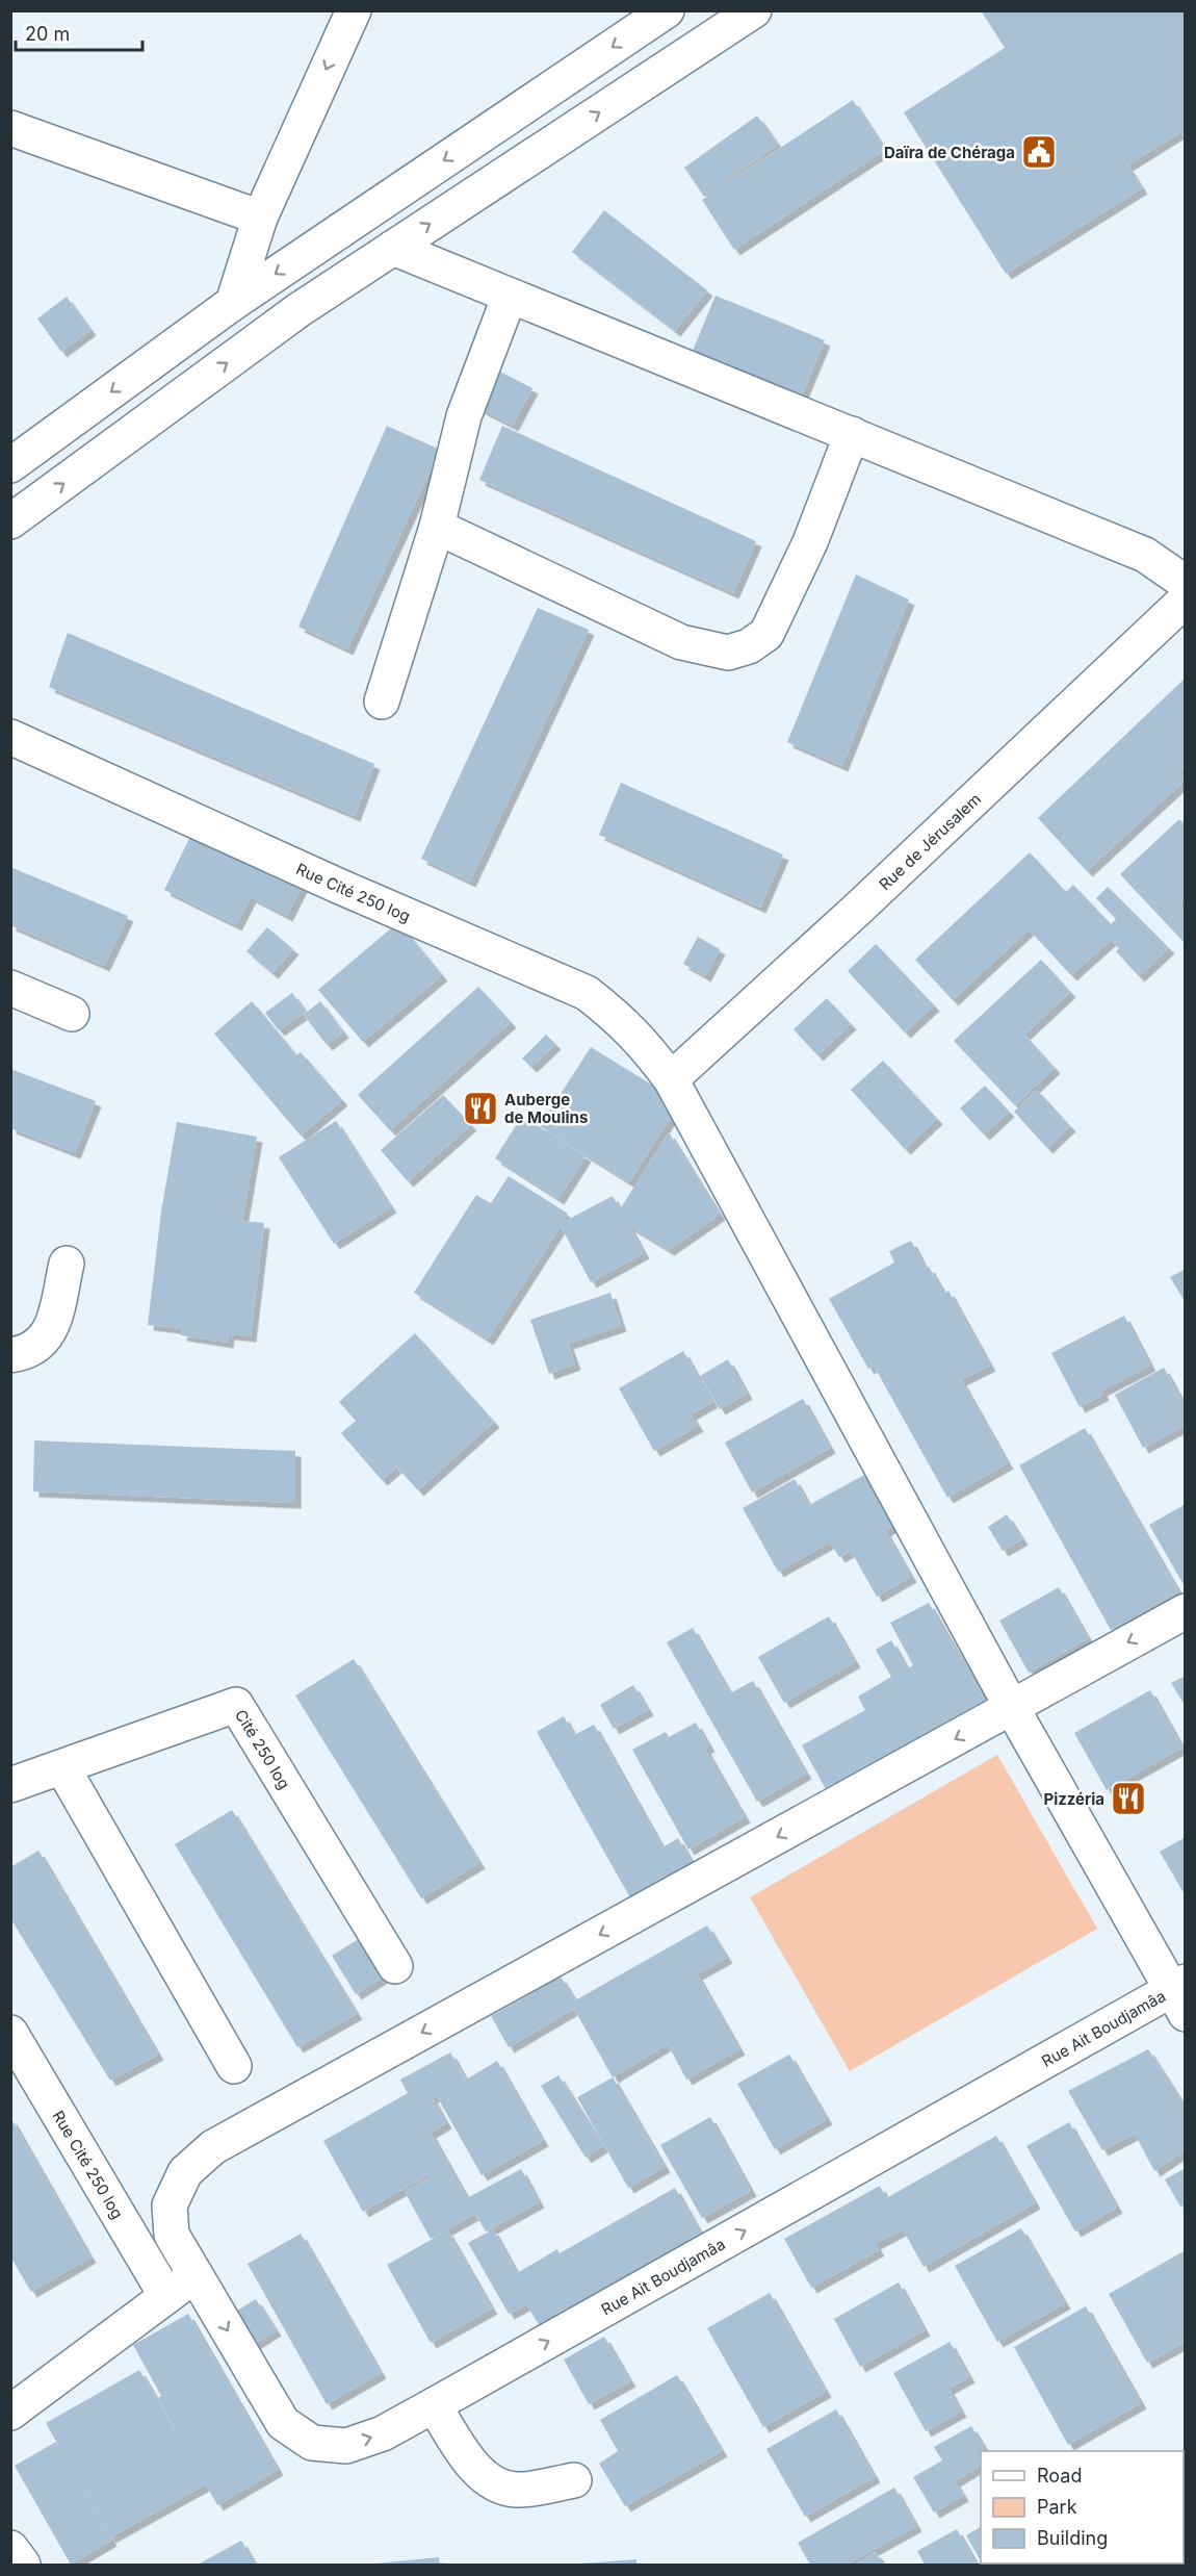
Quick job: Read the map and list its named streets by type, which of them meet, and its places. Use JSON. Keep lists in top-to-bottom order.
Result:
{
  "streets": {
    "main road": [
      "Rue de Jérusalem",
      "Rue Cité 250 log",
      "Cité 250 log",
      "Rue Ait Boudjamâa"
    ]
  },
  "crossings": [
    ["Rue de Jérusalem", "Rue Cité 250 log"],
    ["Rue Cité 250 log", "Rue Ait Boudjamâa"]
  ],
  "places": {
    "public building": ["Daïra de Chéraga"],
    "restaurant": ["Auberge de Moulins", "Pizzéria"]
  },
  "legend": ["Road", "Park", "Building"],
  "scale_bar": "20 m"
}
